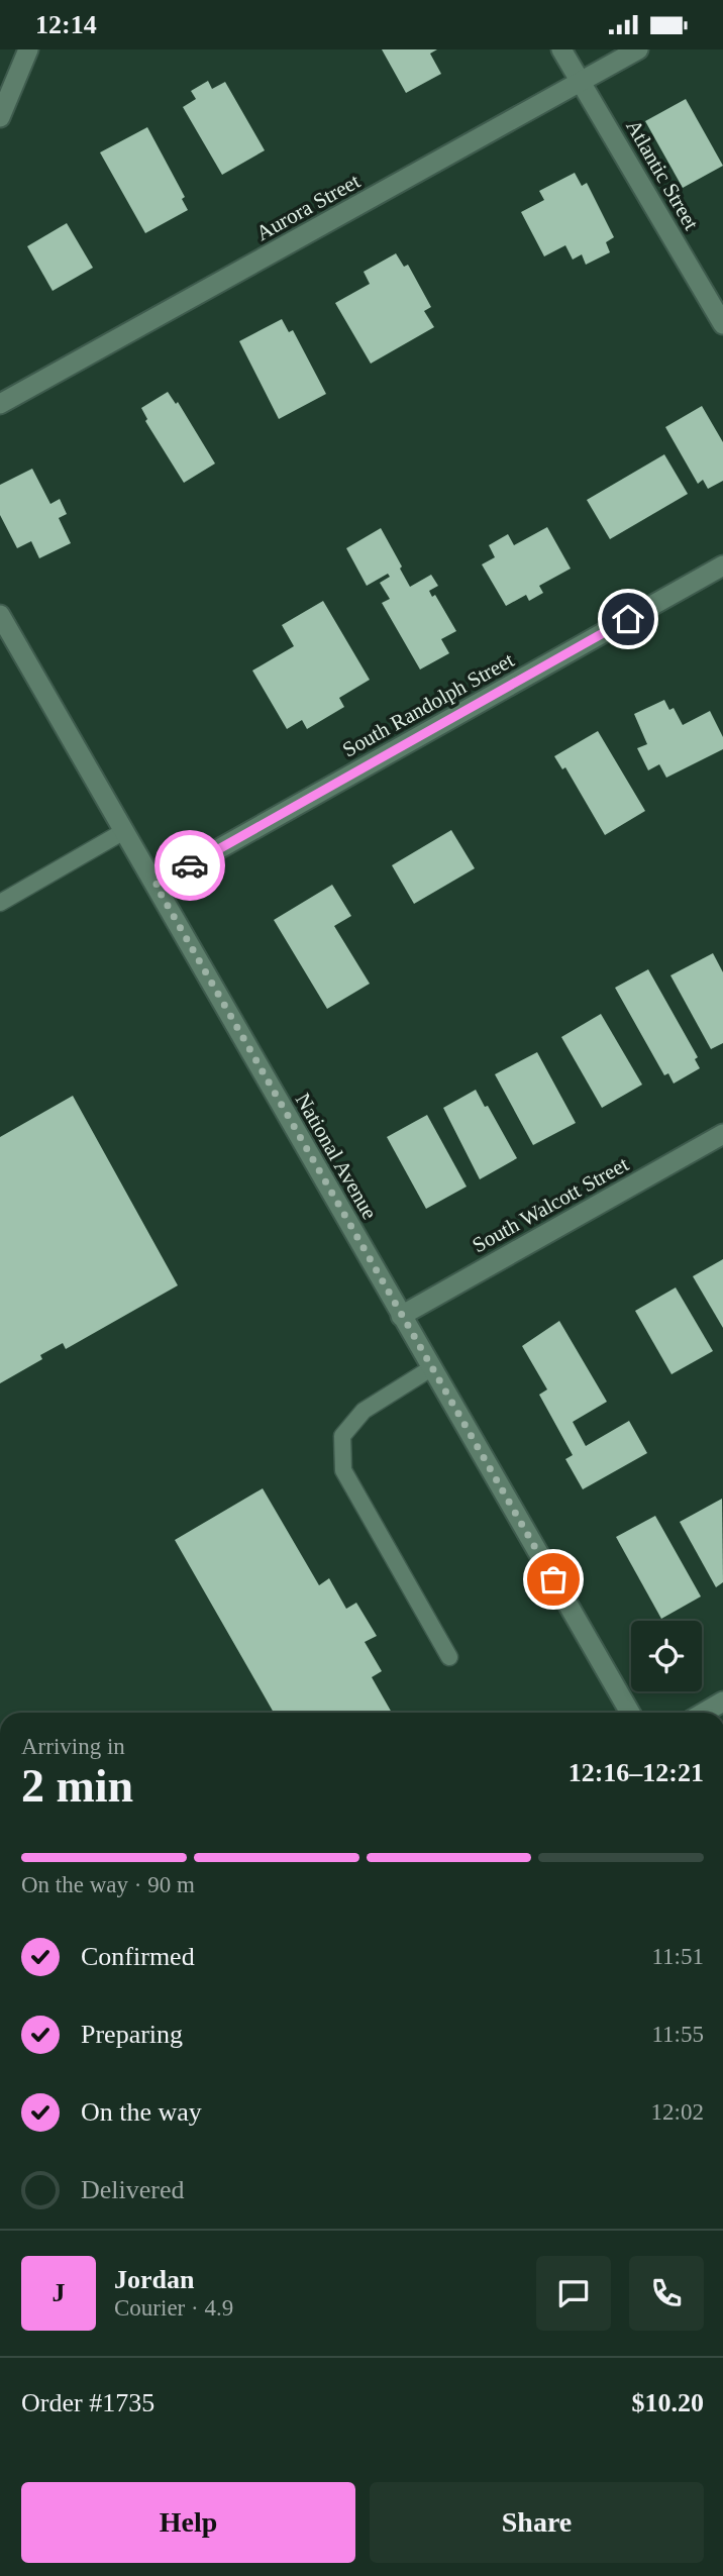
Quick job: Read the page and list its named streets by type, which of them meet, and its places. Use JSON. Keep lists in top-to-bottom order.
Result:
{
  "streets": {
    "street": [
      "Atlantic Street",
      "Aurora Street",
      "South Randolph Street",
      "National Avenue",
      "South Walcott Street"
    ]
  },
  "crossings": [
    ["Atlantic Street", "Aurora Street"],
    ["South Randolph Street", "National Avenue"],
    ["National Avenue", "South Walcott Street"]
  ],
  "page": {
    "status": "12:14",
    "heading": ["2 min", "Arriving in", "12:16–12:21"],
    "panel": [
      "Jordan",
      "Courier · 4.9",
      "Order #1735",
      "$10.20"
    ],
    "bar": "On the way · 90 m",
    "list": [
      ["Confirmed", "11:51"],
      ["Preparing", "11:55"],
      ["On the way", "12:02"],
      "Delivered"
    ],
    "round": "J",
    "buttons": ["Help", "Share"]
  }
}
